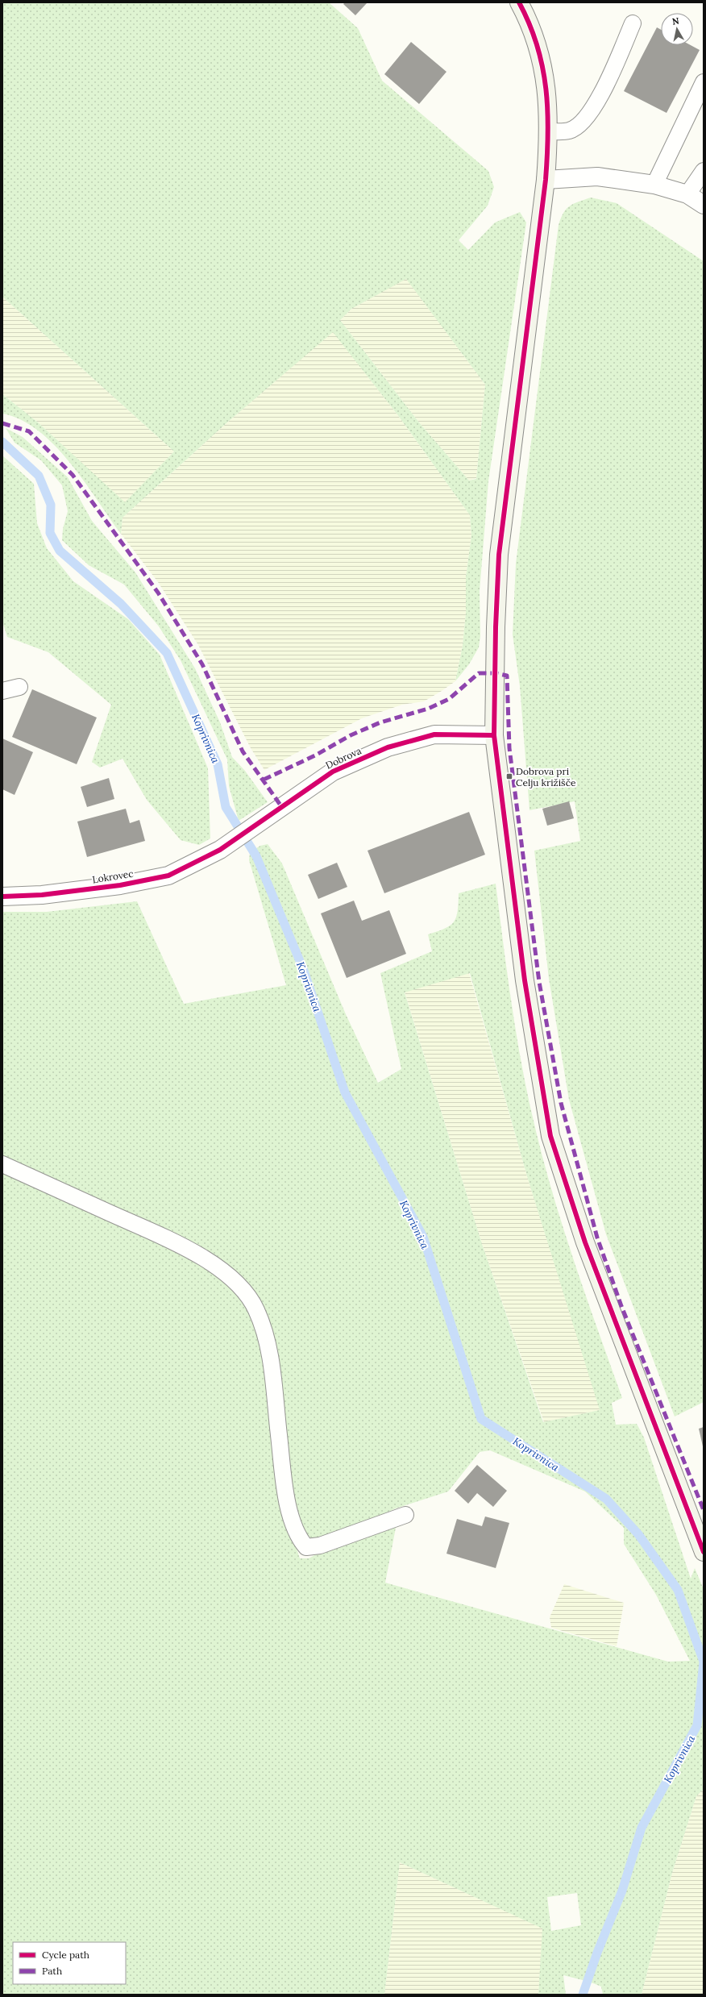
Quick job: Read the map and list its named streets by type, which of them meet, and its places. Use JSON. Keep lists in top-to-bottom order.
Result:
{
  "streets": {
    "street": ["Dobrova", "Lokrovec"]
  },
  "crossings": [
    ["Dobrova", "Lokrovec"]
  ],
  "water": ["Koprivnica"],
  "places": {
    "transit": ["Dobrova pri Celju križišče"]
  },
  "legend": ["Cycle path", "Path"],
  "north": "top"
}
